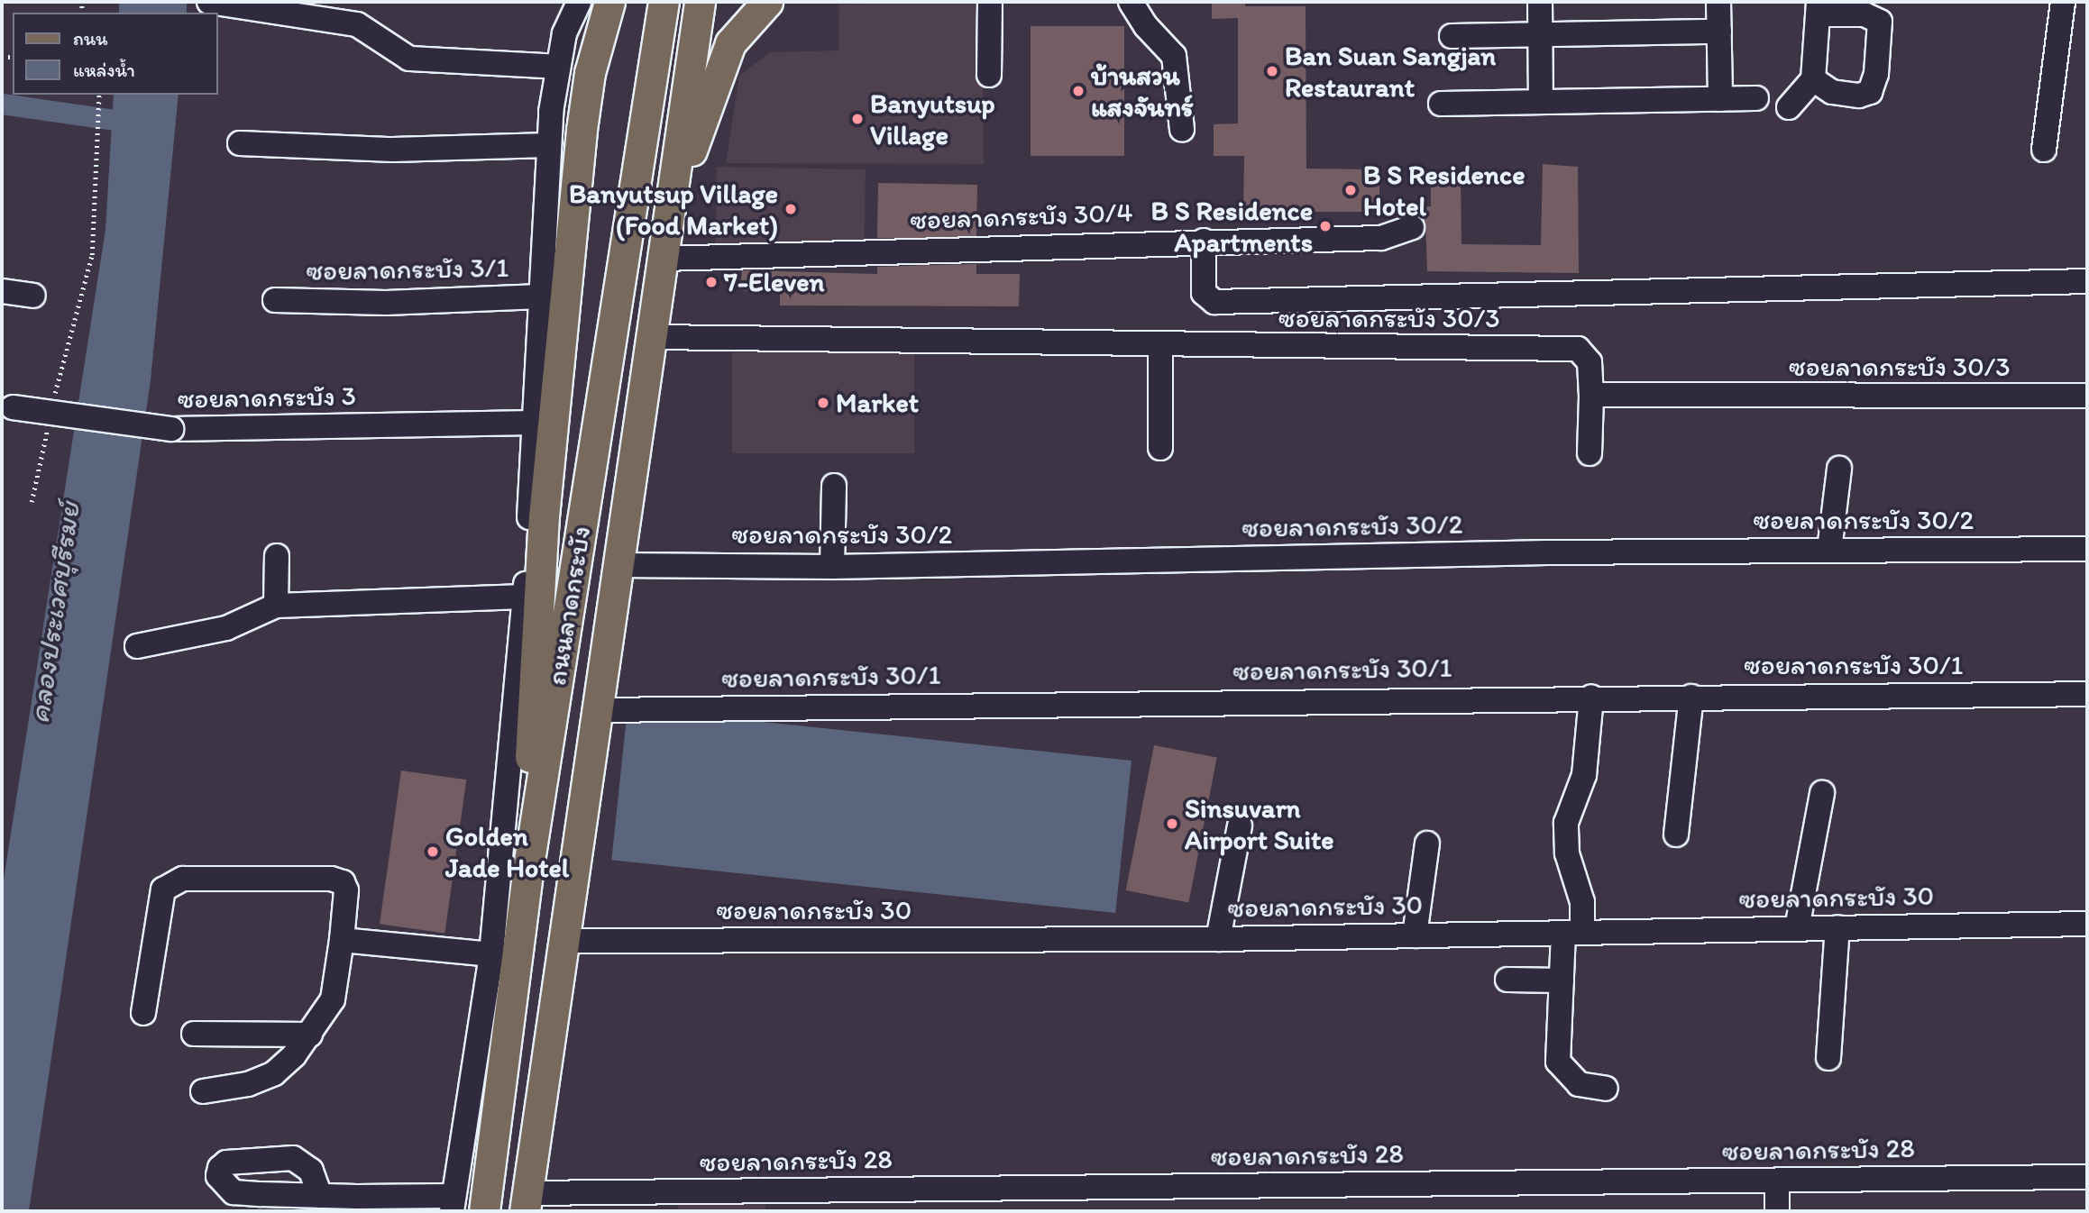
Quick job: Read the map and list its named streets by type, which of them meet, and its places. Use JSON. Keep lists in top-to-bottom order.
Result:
{
  "streets": {
    "main road": ["ถนนลาดกระบัง"],
    "street": [
      "ซอยลาดกระบัง 30/4",
      "ซอยลาดกระบัง 3/1",
      "ซอยลาดกระบัง 30/3",
      "ซอยลาดกระบัง 3",
      "ซอยลาดกระบัง 30/2",
      "ซอยลาดกระบัง 30/1",
      "ซอยลาดกระบัง 30",
      "ซอยลาดกระบัง 28"
    ]
  },
  "crossings": [
    ["ซอยลาดกระบัง 30/4", "ถนนลาดกระบัง"],
    ["ซอยลาดกระบัง 30/3", "ถนนลาดกระบัง"],
    ["ซอยลาดกระบัง 30/2", "ถนนลาดกระบัง"],
    ["ถนนลาดกระบัง", "ซอยลาดกระบัง 30/1"],
    ["ถนนลาดกระบัง", "ซอยลาดกระบัง 30"],
    ["ถนนลาดกระบัง", "ซอยลาดกระบัง 28"]
  ],
  "water": ["คลองประเวศบุรีรมย์"],
  "places": [
    "Ban Suan Sangjan Restaurant",
    "บ้านสวน แสงจันทร์",
    "Banyutsup Village",
    "B S Residence Hotel",
    "Banyutsup Village (Food Market)",
    "B S Residence Apartments",
    "7-Eleven",
    "Market",
    "Sinsuvarn Airport Suite",
    "Golden Jade Hotel"
  ],
  "legend": ["ถนน", "แหล่งน้ำ"]
}
